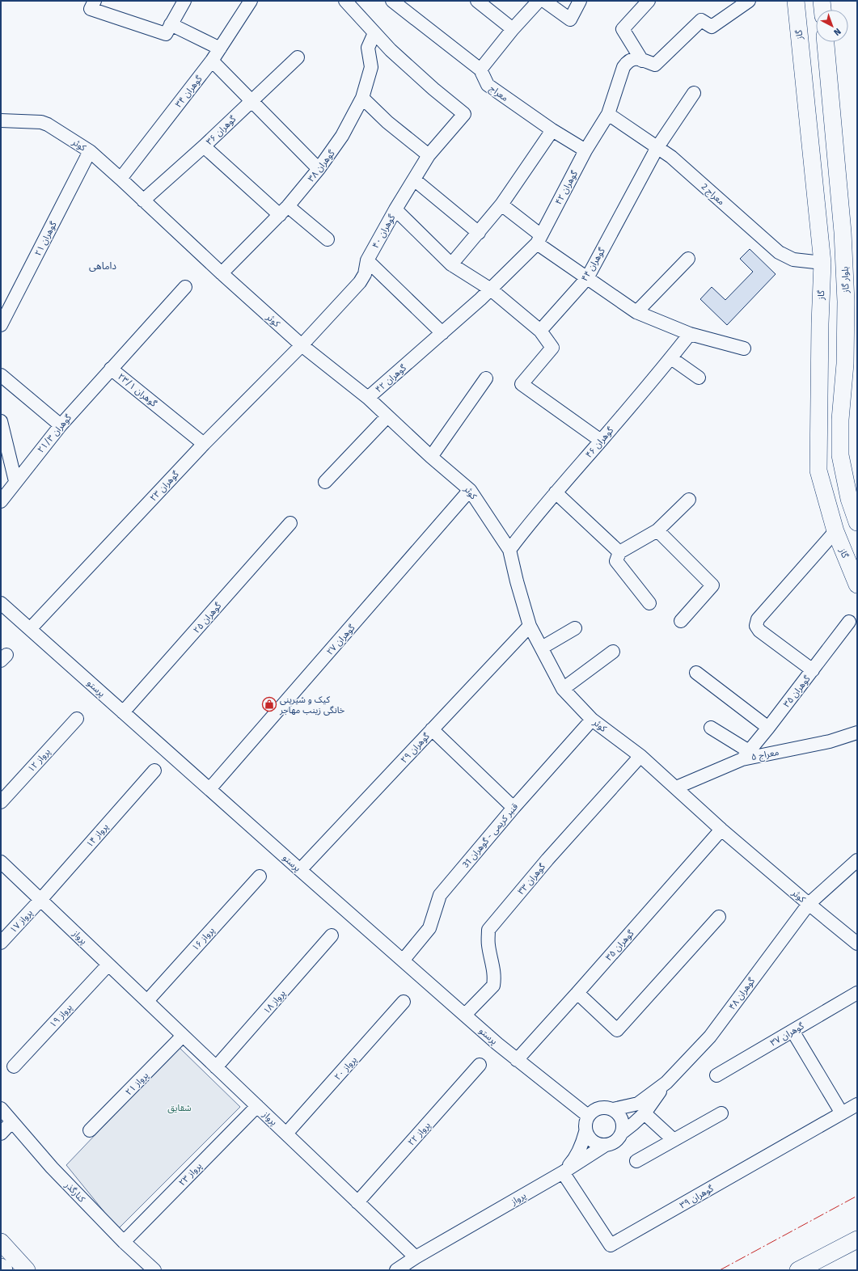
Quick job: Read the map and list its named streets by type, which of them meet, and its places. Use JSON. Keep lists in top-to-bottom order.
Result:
{
  "streets": {
    "main road": ["گاز", "بلوار گاز"],
    "street": [
      "گوهران ۳۴",
      "معراج",
      "گوهران ۳۶",
      "کوثر",
      "گوهران ۳۸",
      "گوهران ۴۲",
      "معراج 2",
      "گوهران ۴۰",
      "گوهران ۲۱",
      "گوهران ۴۴",
      "گوهران ۲۳/۱",
      "گوهران ۲۱/۳",
      "گوهران ۴۶",
      "گوهران ۲۳",
      "گوهران ۲۵",
      "گوهران ۲۷",
      "پرستو",
      "گوهران ۳۵",
      "گوهران ۲۹",
      "معراج ۵",
      "پرواز ۱۲",
      "پرواز ۱۴",
      "قنبر کریمی - گوهران 31",
      "گوهران ۳۳",
      "پرواز ۱۷",
      "پرواز",
      "پرواز ۱۶",
      "گوهران ۴۸",
      "پرواز ۱۸",
      "پرواز ۱۹",
      "گوهران ۳۷",
      "پرواز ۲۰",
      "پرواز ۲۱",
      "پرواز ۲۲",
      "پرواز ۲۳",
      "کنارگذر",
      "گوهران ۳۹"
    ]
  },
  "crossings": [
    ["گاز", "معراج 2"],
    ["گوهران ۳۴", "کوثر"],
    ["معراج", "گوهران ۴۲"],
    ["گوهران ۳۶", "کوثر"],
    ["کوثر", "گوهران ۳۸"],
    ["کوثر", "گوهران ۴۲"],
    ["کوثر", "گوهران ۴۰"],
    ["کوثر", "گوهران ۲۱"],
    ["کوثر", "گوهران ۴۶"],
    ["کوثر", "گوهران ۲۳"],
    ["کوثر", "گوهران ۲۷"],
    ["کوثر", "گوهران ۳۵"],
    ["کوثر", "گوهران ۲۹"],
    ["کوثر", "معراج ۵"],
    ["کوثر", "قنبر کریمی - گوهران 31"],
    ["کوثر", "گوهران ۳۳"],
    ["کوثر", "گوهران ۴۸"],
    ["گوهران ۳۸", "گوهران ۴۰"],
    ["گوهران ۴۲", "معراج 2"],
    ["معراج 2", "گوهران ۴۴"],
    ["گوهران ۴۰", "گوهران ۲۳"],
    ["گوهران ۲۳/۱", "گوهران ۲۱/۳"],
    ["گوهران ۲۳/۱", "گوهران ۲۳"],
    ["گوهران ۲۳", "پرستو"],
    ["گوهران ۲۵", "پرستو"],
    ["گوهران ۲۷", "پرستو"],
    ["پرستو", "گوهران ۳۵"],
    ["پرستو", "گوهران ۲۹"],
    ["پرستو", "قنبر کریمی - گوهران 31"],
    ["پرستو", "گوهران ۳۳"],
    ["پرستو", "پرواز"],
    ["پرستو", "گوهران ۴۸"],
    ["گوهران ۳۵", "معراج ۵"],
    ["پرواز ۱۴", "پرواز ۱۷"],
    ["پرواز ۱۴", "پرواز"],
    ["پرواز ۱۷", "پرواز"],
    ["پرواز", "پرواز ۱۶"],
    ["پرواز", "گوهران ۴۸"],
    ["پرواز", "پرواز ۱۸"],
    ["پرواز", "پرواز ۱۹"],
    ["پرواز", "پرواز ۲۰"],
    ["پرواز", "پرواز ۲۱"],
    ["پرواز", "پرواز ۲۲"],
    ["پرواز", "پرواز ۲۳"],
    ["پرواز", "گوهران ۳۹"],
    ["پرواز ۲۳", "کنارگذر"]
  ],
  "districts": ["داماهی"],
  "parks": ["شقایق"],
  "places": {
    "shop": ["کیک و شیرینی خانگی زینب مهاجر"]
  },
  "north": "bottom right"
}
